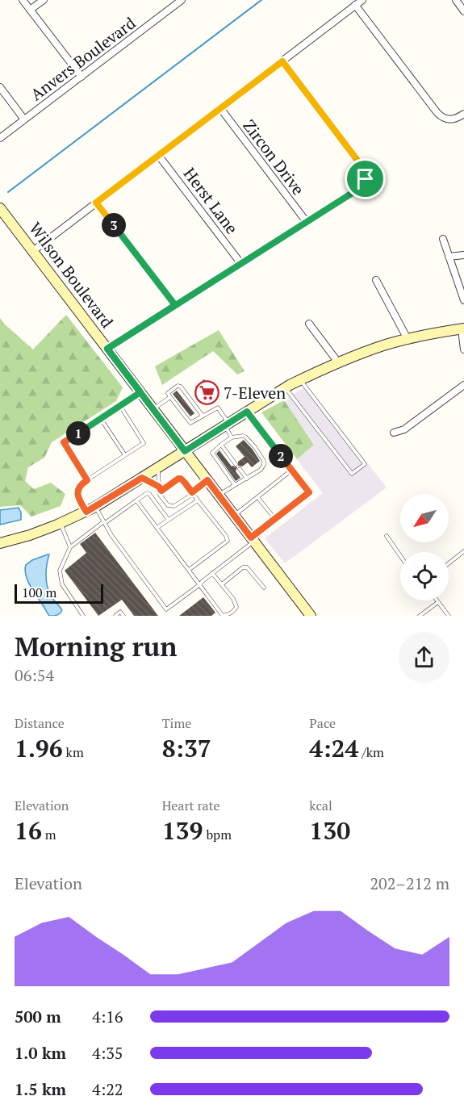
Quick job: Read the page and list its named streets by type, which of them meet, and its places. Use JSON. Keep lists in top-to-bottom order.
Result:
{
  "streets": {
    "main road": ["Wilson Boulevard"],
    "street": ["Anvers Boulevard", "Zircon Drive", "Herst Lane"]
  },
  "places": {
    "supermarket": ["7-Eleven"]
  },
  "scale_bar": "100 m",
  "north": "bottom left",
  "page": {
    "pins": ["3", "1", "2"],
    "scale": "100 m",
    "heading": ["Morning run", "06:54"],
    "stats": [
      ["Distance", "1.96 km"],
      ["Time", "8:37"],
      ["Pace", "4:24 /km"],
      ["Elevation", "16 m"],
      ["Heart rate", "139 bpm"],
      ["kcal", "130"]
    ],
    "chart": ["Elevation", "202–212 m"],
    "list": [
      {
        "name": "500 m",
        "note": "4:16"
      },
      {
        "name": "1.0 km",
        "note": "4:35"
      },
      {
        "name": "1.5 km",
        "note": "4:22"
      }
    ]
  }
}
